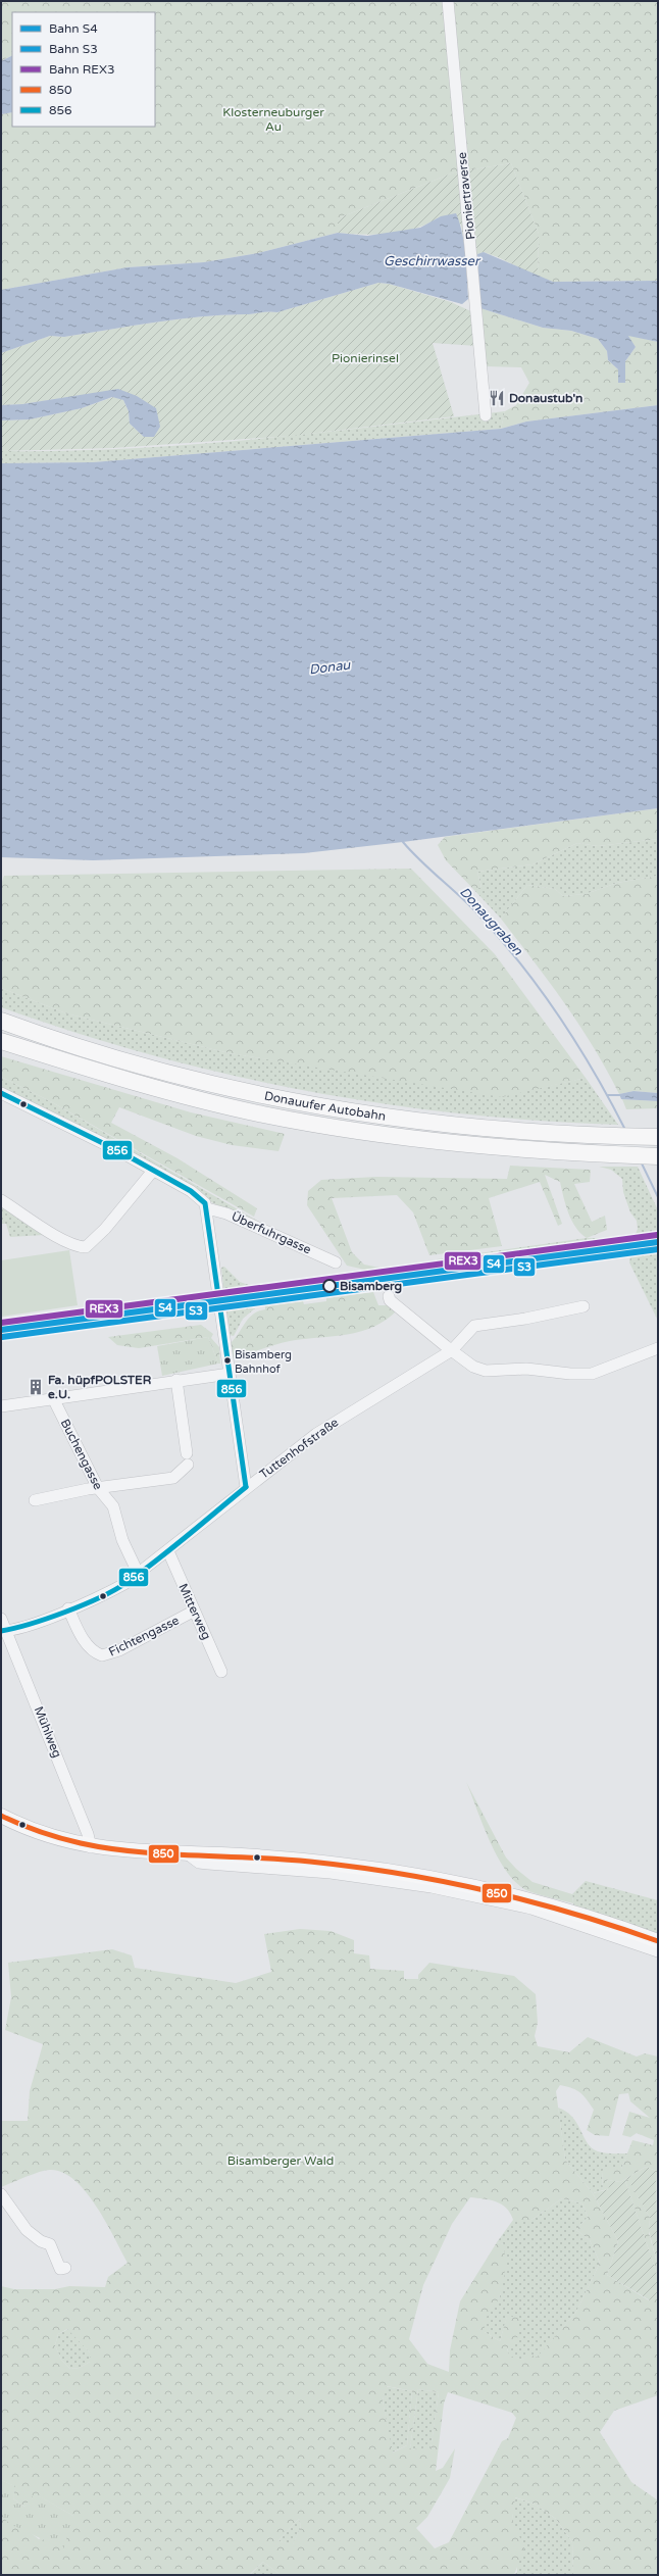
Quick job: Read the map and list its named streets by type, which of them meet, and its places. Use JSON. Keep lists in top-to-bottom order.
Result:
{
  "streets": {
    "highway": ["Donauufer Autobahn"],
    "street": [
      "Pioniertraverse",
      "Überfuhrgasse",
      "Tuttenhofstraße",
      "Buchengasse",
      "Mitterweg",
      "Fichtengasse",
      "Mühlweg"
    ]
  },
  "crossings": [
    ["Tuttenhofstraße", "Buchengasse"],
    ["Tuttenhofstraße", "Mitterweg"],
    ["Tuttenhofstraße", "Fichtengasse"],
    ["Tuttenhofstraße", "Mühlweg"],
    ["Mitterweg", "Fichtengasse"]
  ],
  "water": ["Geschirrwasser", "Donau", "Donaugraben"],
  "parks": ["Klosterneuburger Au", "Pionierinsel", "Bisamberger Wald"],
  "places": {
    "restaurant": ["Donaustub'n"],
    "other": ["Bisamberg", "Bisamberg Bahnhof"],
    "building": ["Fa. hüpfPOLSTER e.U."]
  },
  "lines": [
    "transit line 856",
    "rail line REX3",
    "rail line S4",
    "rail line S3",
    "transit line 850"
  ],
  "legend": [
    "Bahn S4",
    "Bahn S3",
    "Bahn REX3",
    "850",
    "856"
  ]
}
